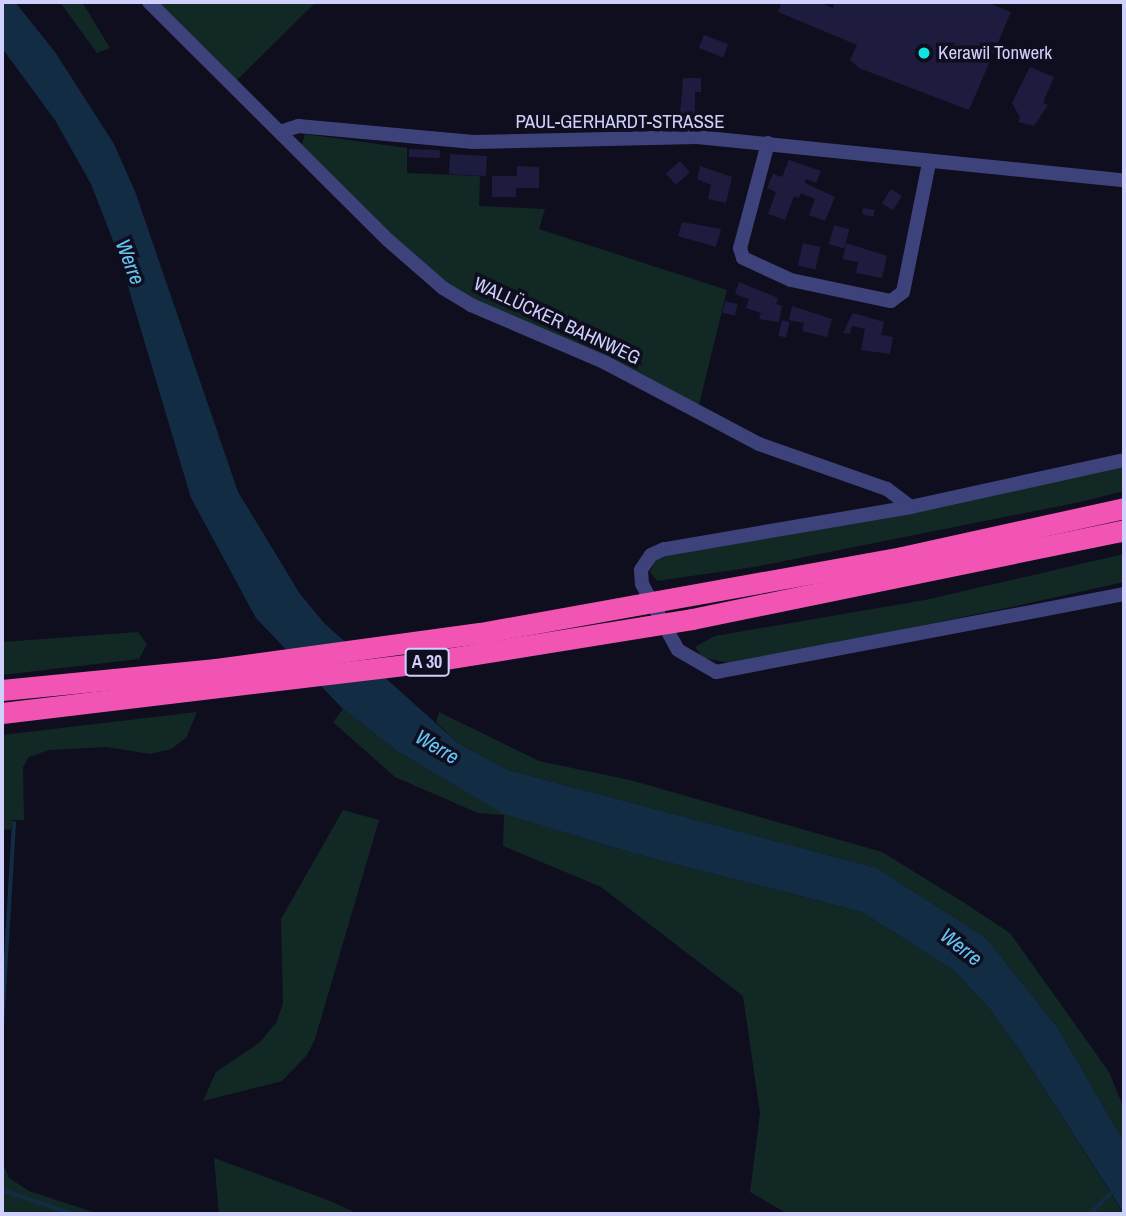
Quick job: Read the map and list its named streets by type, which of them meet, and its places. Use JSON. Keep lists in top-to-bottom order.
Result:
{
  "streets": {
    "highway": ["A 30"],
    "street": ["PAUL-GERHARDT-STRASSE", "WALLÜCKER BAHNWEG"]
  },
  "crossings": [
    ["PAUL-GERHARDT-STRASSE", "WALLÜCKER BAHNWEG"]
  ],
  "water": ["Werre"],
  "places": ["Kerawil Tonwerk"]
}
